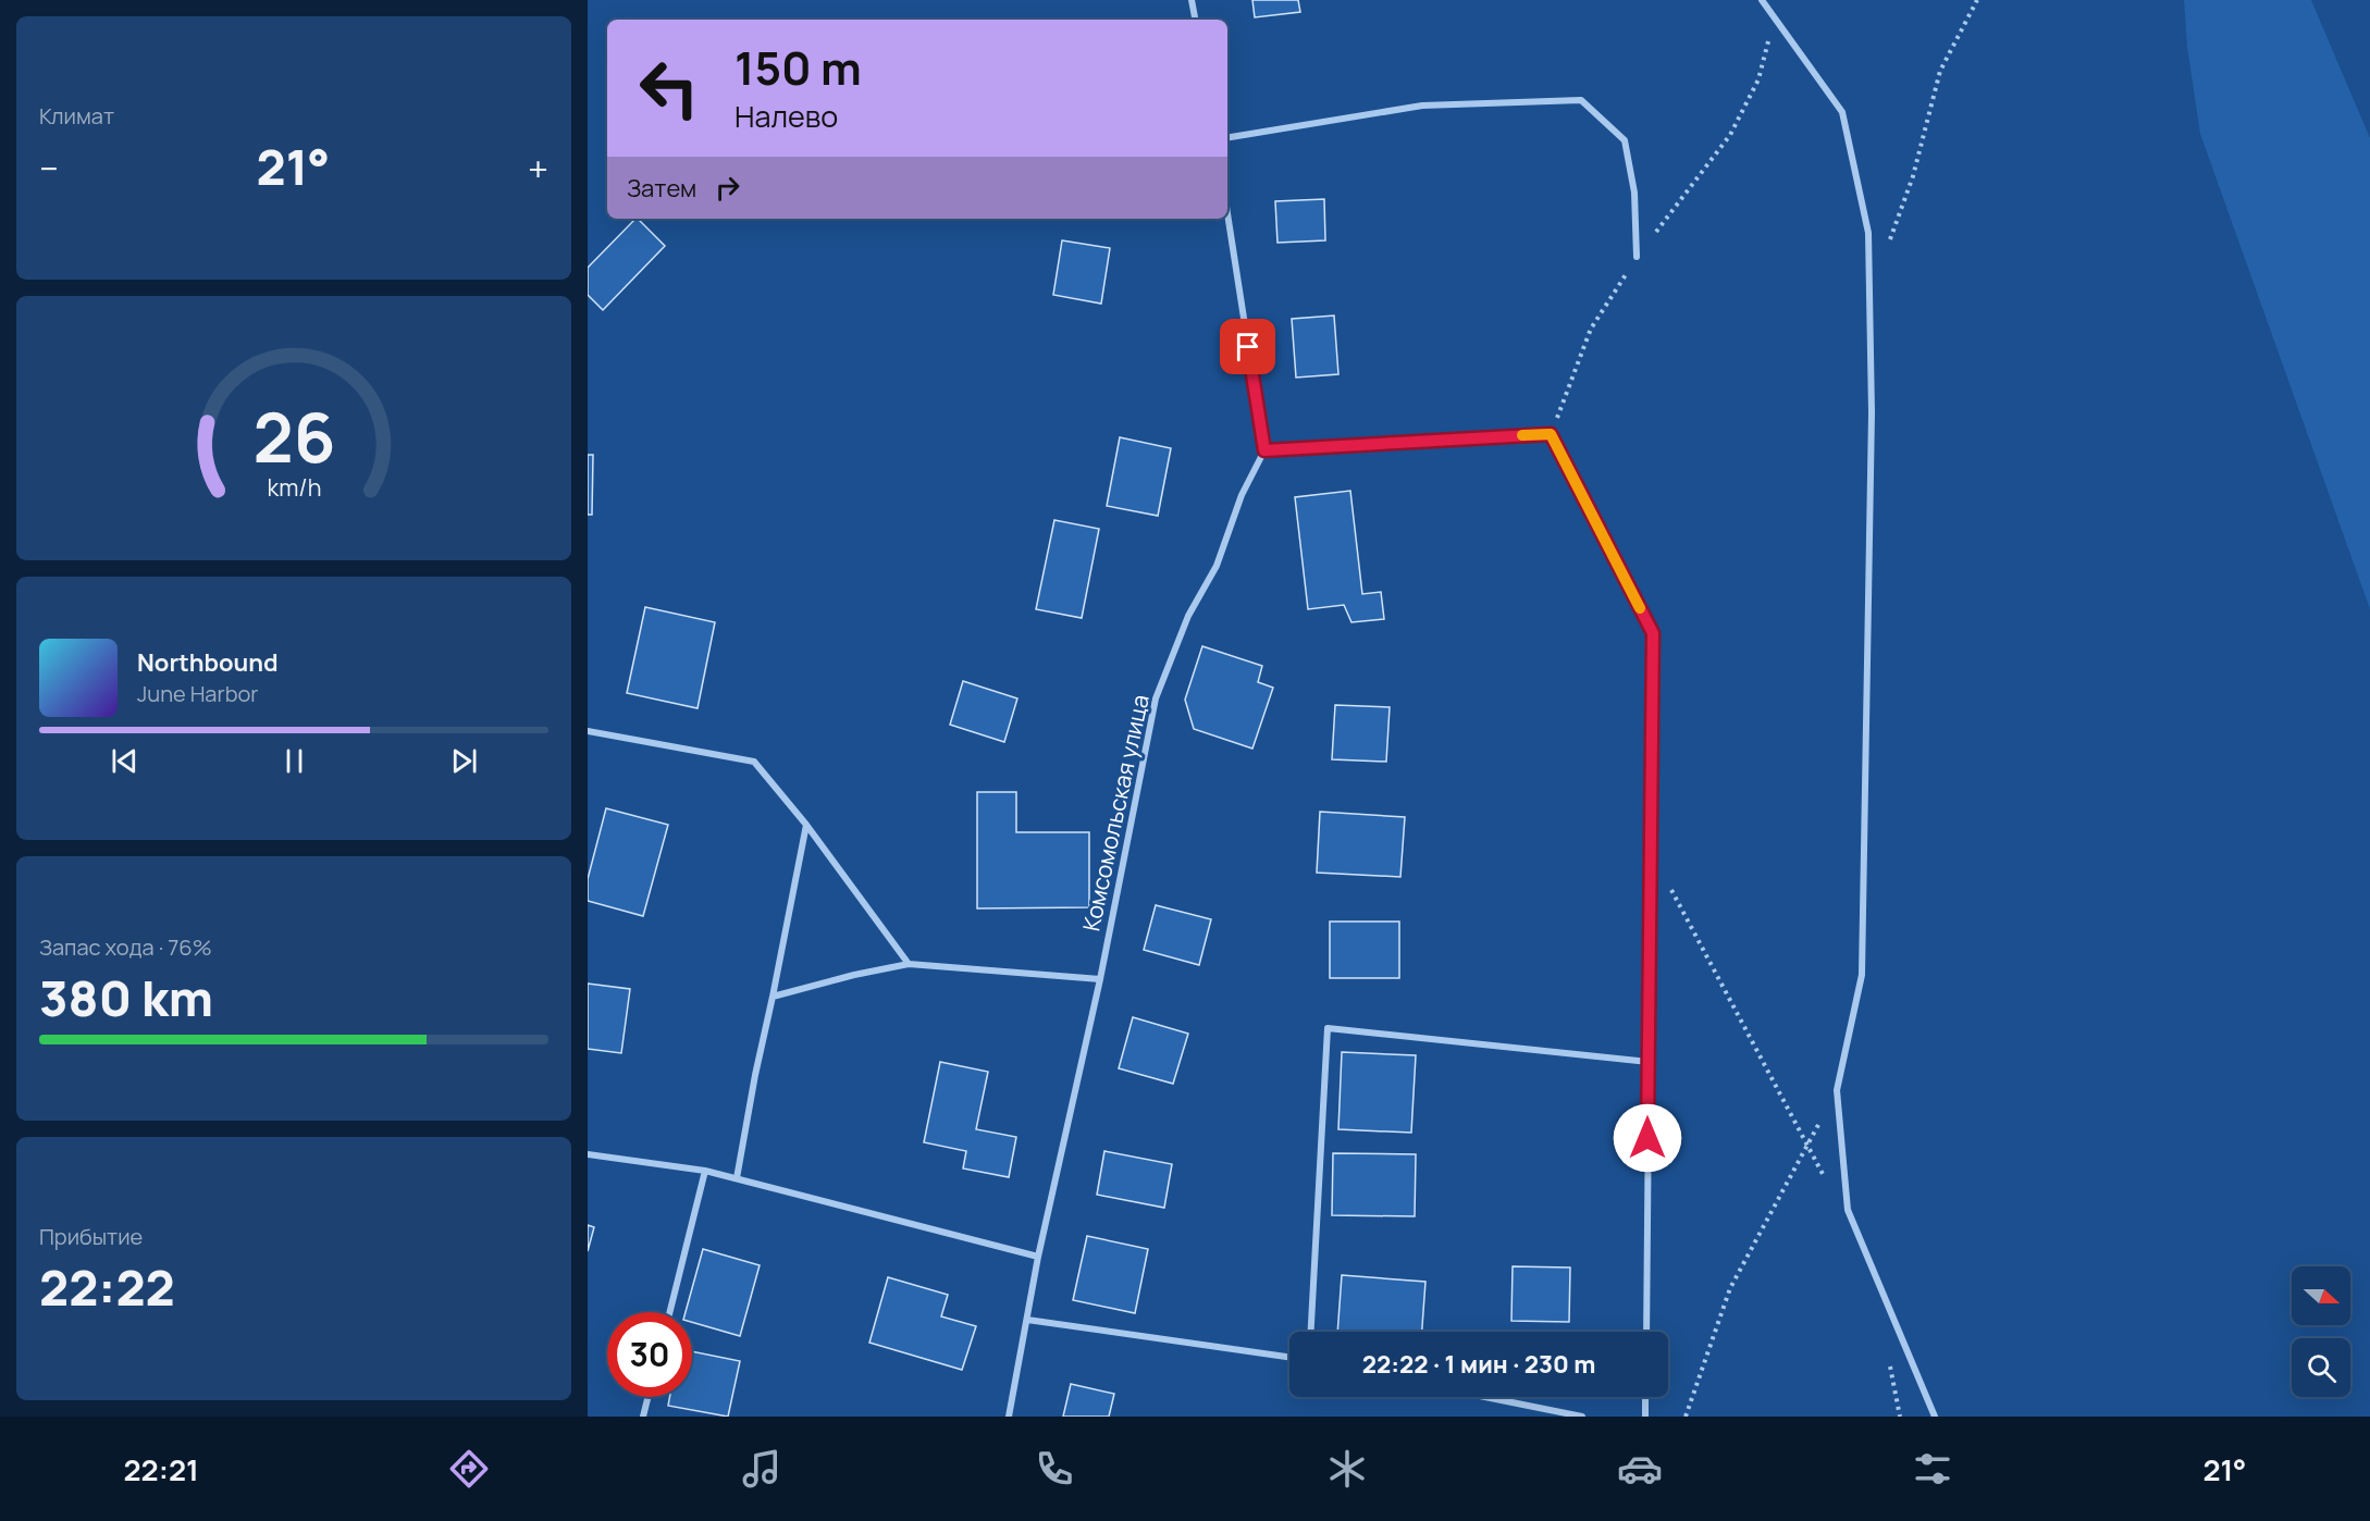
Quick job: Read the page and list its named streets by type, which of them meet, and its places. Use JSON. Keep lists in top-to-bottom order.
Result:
{
  "streets": {
    "street": ["Комсомольская улица"]
  },
  "north": "right",
  "page": {
    "tile": [
      "Климат",
      ["Запас хода · 76%", "380 km"],
      ["Прибытие", "22:22"]
    ],
    "turn": ["150 m", "Налево"],
    "heat": ["−", "21°", "+"],
    "then": "Затем",
    "song": ["Northbound", "June Harbor"],
    "limit": "30",
    "trip": "22:22 · 1 мин · 230 m",
    "tabs": ["22:21", "21°"],
    "gauge": ["26", "km/h"]
  }
}
